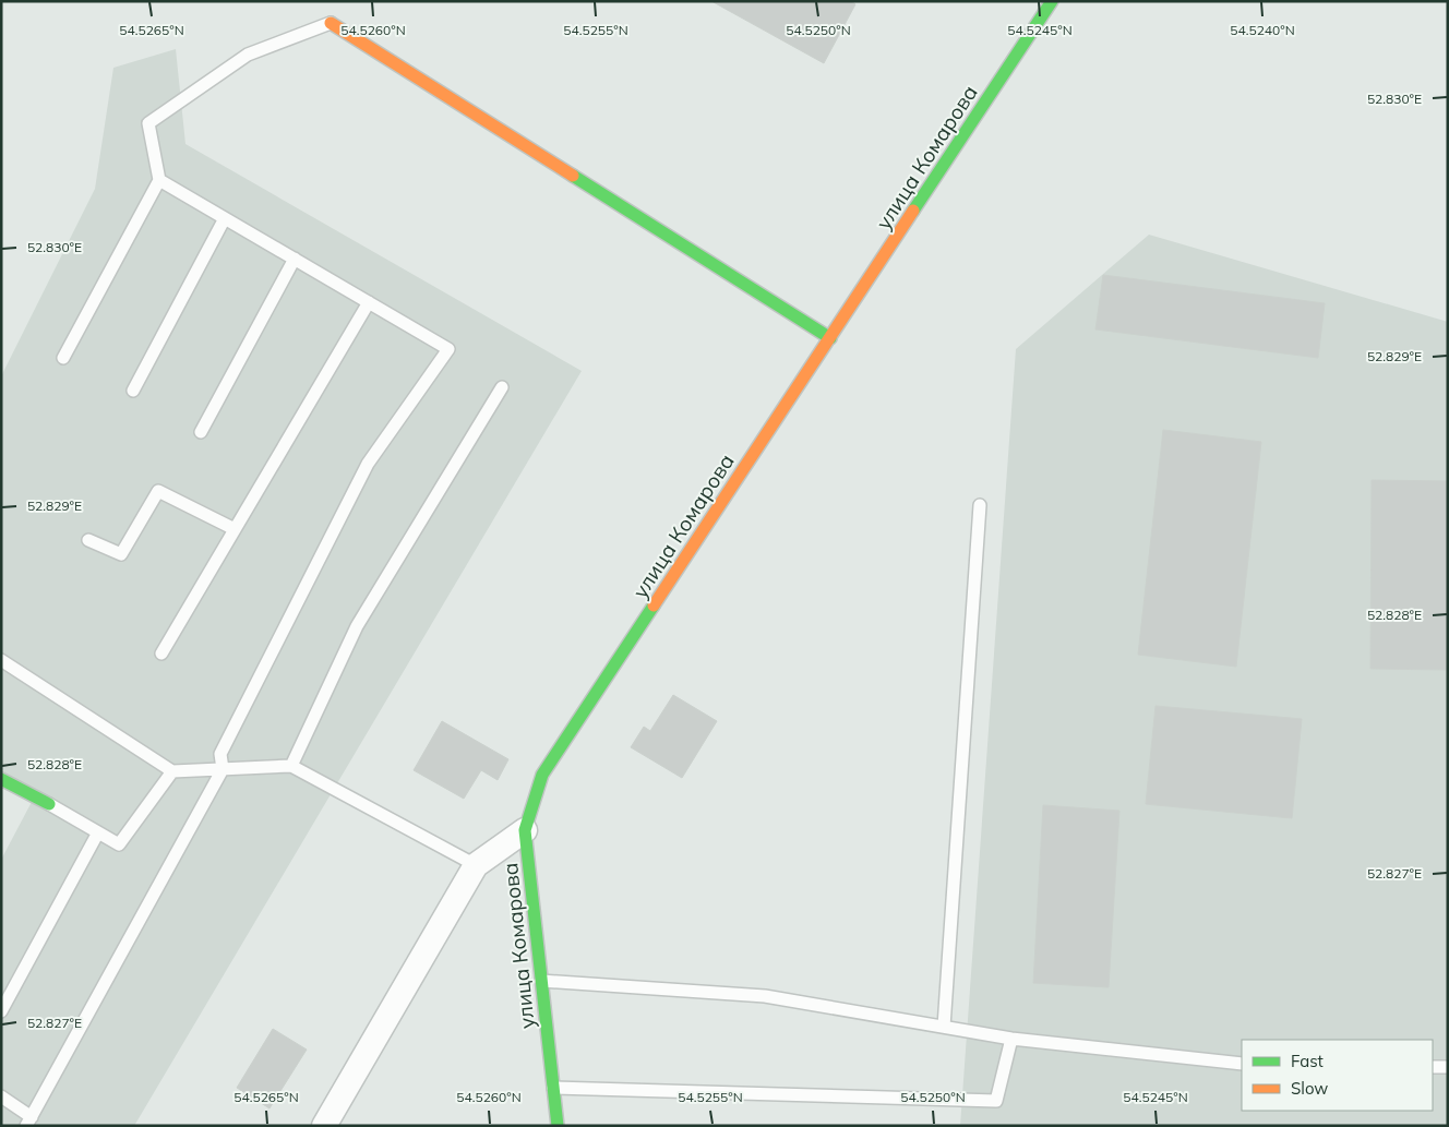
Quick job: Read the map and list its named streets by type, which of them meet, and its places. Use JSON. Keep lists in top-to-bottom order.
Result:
{
  "streets": {
    "street": ["улица Комарова"]
  },
  "legend": ["Fast", "Slow"],
  "coordinates": [
    "54.5265°N",
    "54.5260°N",
    "54.5255°N",
    "54.5250°N",
    "54.5245°N",
    "54.5240°N",
    "52.830°E",
    "52.829°E",
    "52.828°E",
    "52.827°E"
  ]
}
